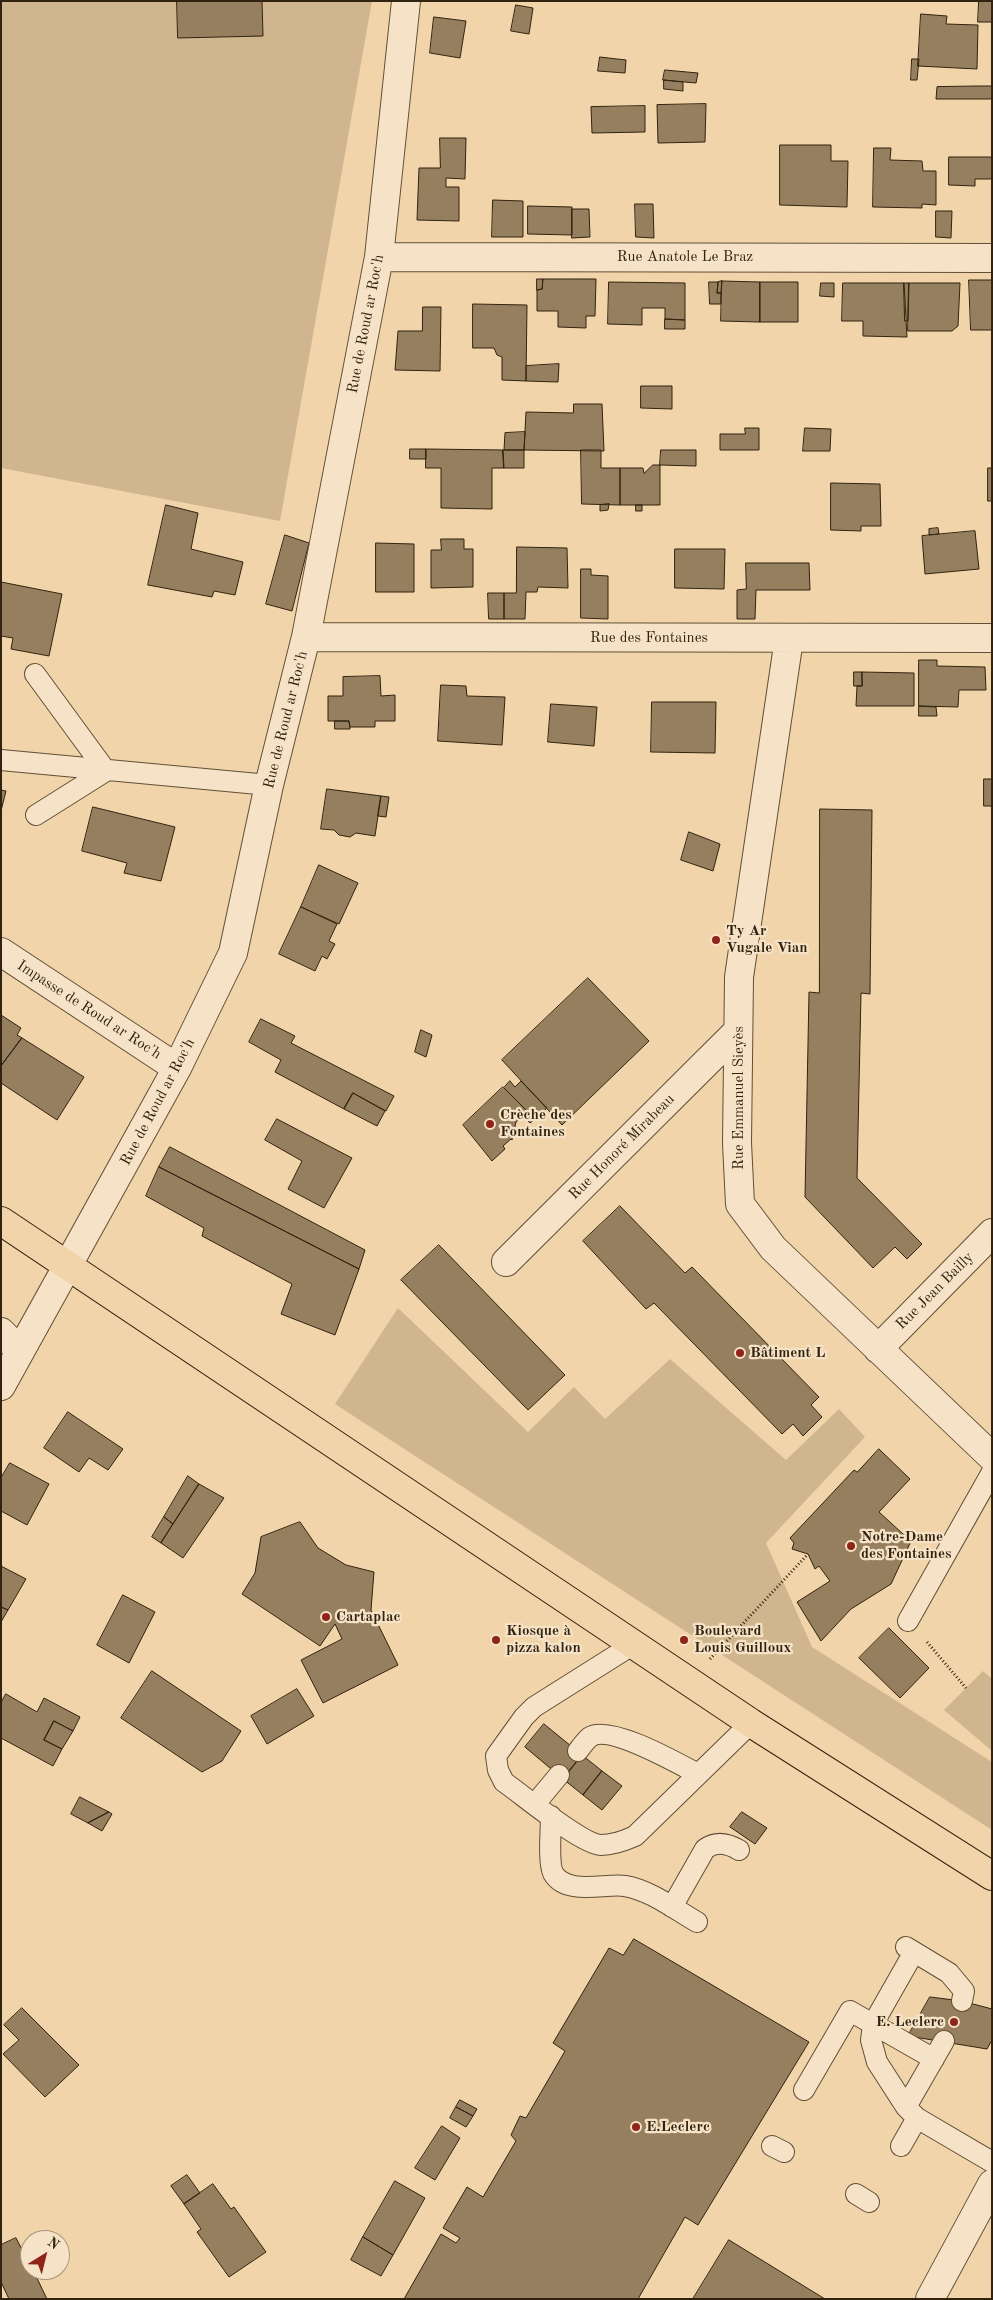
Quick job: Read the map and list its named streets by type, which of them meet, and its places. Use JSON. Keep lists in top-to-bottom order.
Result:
{
  "streets": {
    "street": [
      "Rue Anatole Le Braz",
      "Rue de Roud ar Roc'h",
      "Rue des Fontaines",
      "Impasse de Roud ar Roc'h",
      "Rue Emmanuel Sieyès",
      "Rue Honoré Mirabeau",
      "Rue Jean Bailly"
    ]
  },
  "crossings": [
    ["Rue Anatole Le Braz", "Rue de Roud ar Roc'h"],
    ["Rue de Roud ar Roc'h", "Rue des Fontaines"],
    ["Rue de Roud ar Roc'h", "Impasse de Roud ar Roc'h"],
    ["Rue des Fontaines", "Rue Emmanuel Sieyès"],
    ["Rue Emmanuel Sieyès", "Rue Honoré Mirabeau"],
    ["Rue Emmanuel Sieyès", "Rue Jean Bailly"]
  ],
  "places": [
    "Ty Ar Vugale Vian",
    "Crèche des Fontaines",
    "Bâtiment L",
    "Notre-Dame des Fontaines",
    "Cartaplac",
    "Kiosque à pizza kalon",
    "Boulevard Louis Guilloux",
    "E. Leclerc",
    "E.Leclerc"
  ],
  "north": "top right"
}
